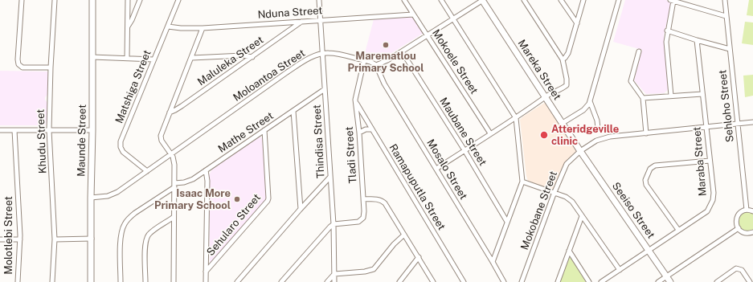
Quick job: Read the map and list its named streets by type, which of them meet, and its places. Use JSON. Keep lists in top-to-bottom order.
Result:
{
  "streets": {
    "street": [
      "Nduna Street",
      "Maluleka Street",
      "Mokoele Street",
      "Mareka Street",
      "Moloantoa Street",
      "Matshiga Street",
      "Sehloho Street",
      "Maubane Street",
      "Mathe Street",
      "Maunde Street",
      "Khudu Street",
      "Thindisa Street",
      "Tladi Street",
      "Maraba Street",
      "Mosalo Street",
      "Ramapuputla Street",
      "Mokobane Street",
      "Seeiso Street",
      "Sehularo Street",
      "Molotlebi Street"
    ]
  },
  "crossings": [
    ["Nduna Street", "Maluleka Street"],
    ["Nduna Street", "Mokoele Street"],
    ["Nduna Street", "Matshiga Street"],
    ["Nduna Street", "Thindisa Street"],
    ["Mareka Street", "Mokobane Street"],
    ["Mareka Street", "Seeiso Street"],
    ["Moloantoa Street", "Matshiga Street"],
    ["Moloantoa Street", "Maunde Street"],
    ["Moloantoa Street", "Thindisa Street"],
    ["Moloantoa Street", "Tladi Street"],
    ["Moloantoa Street", "Mosalo Street"],
    ["Sehloho Street", "Mokobane Street"],
    ["Mathe Street", "Thindisa Street"],
    ["Mathe Street", "Sehularo Street"],
    ["Thindisa Street", "Tladi Street"],
    ["Tladi Street", "Ramapuputla Street"],
    ["Maraba Street", "Mokobane Street"],
    ["Maraba Street", "Seeiso Street"],
    ["Mokobane Street", "Seeiso Street"]
  ],
  "places": ["Marematlou Primary School", "Atteridgeville clinic", "Isaac More Primary School"]
}
